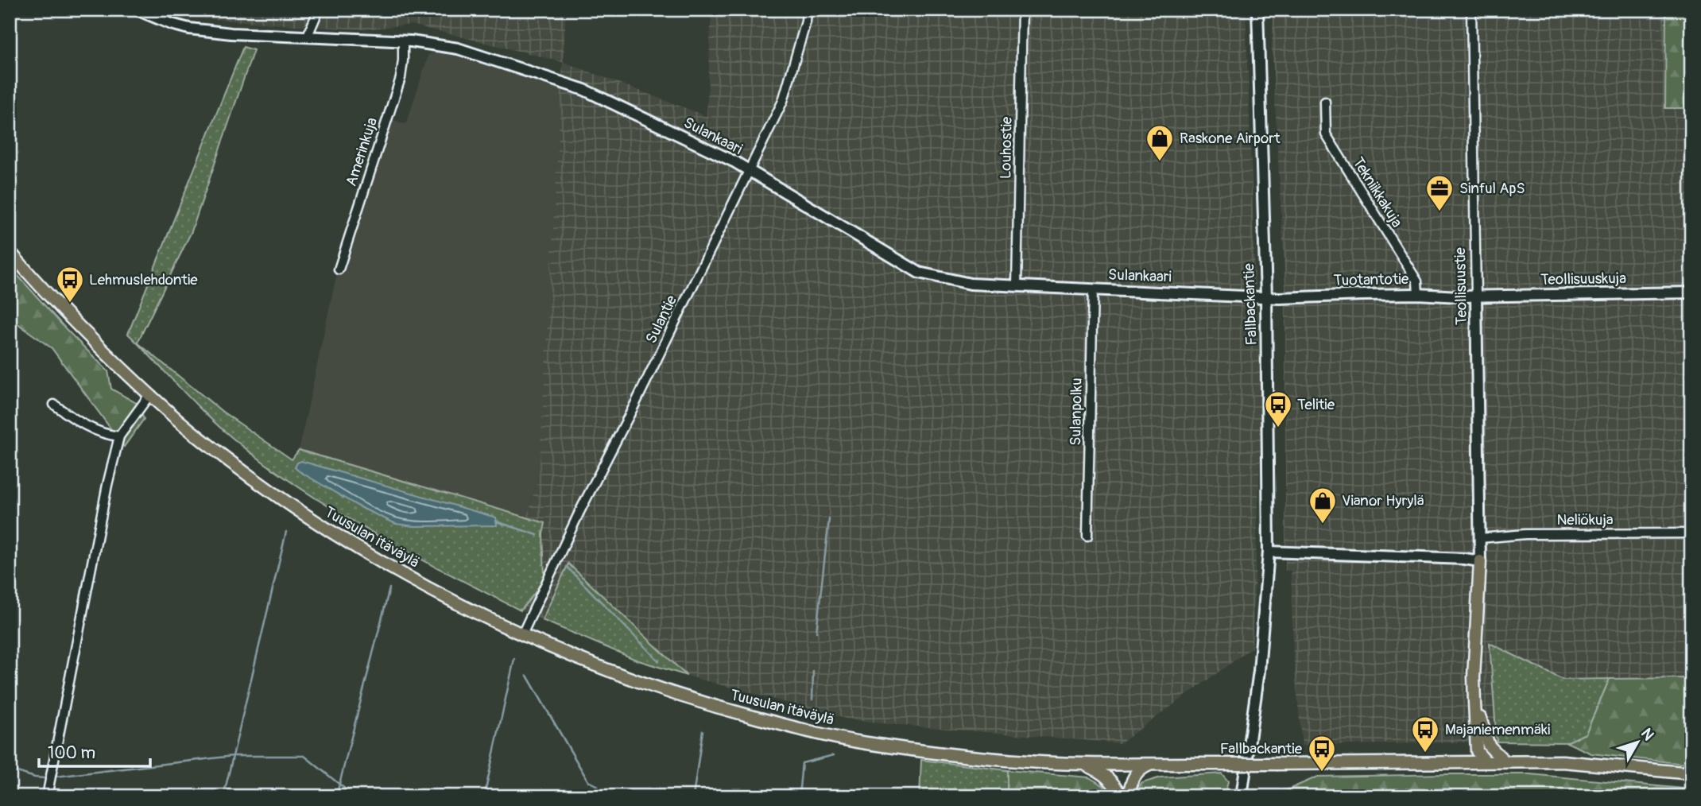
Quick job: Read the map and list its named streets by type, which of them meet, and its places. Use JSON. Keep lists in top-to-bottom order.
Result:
{
  "streets": {
    "main road": ["Tuusulan itäväylä"],
    "street": [
      "Sulankaari",
      "Louhostie",
      "Amerinkuja",
      "Tekniikkakuja",
      "Teollisuuskuja",
      "Tuotantotie",
      "Teollisuustie",
      "Fallbackantie",
      "Sulantie",
      "Sulanpolku",
      "Neliökuja"
    ]
  },
  "crossings": [
    ["Sulankaari", "Louhostie"],
    ["Sulankaari", "Amerinkuja"],
    ["Sulankaari", "Tuotantotie"],
    ["Sulankaari", "Fallbackantie"],
    ["Sulankaari", "Sulantie"],
    ["Sulankaari", "Sulanpolku"],
    ["Tekniikkakuja", "Tuotantotie"],
    ["Teollisuuskuja", "Tuotantotie"],
    ["Teollisuuskuja", "Teollisuustie"],
    ["Tuotantotie", "Teollisuustie"],
    ["Tuotantotie", "Fallbackantie"],
    ["Teollisuustie", "Neliökuja"],
    ["Sulantie", "Tuusulan itäväylä"]
  ],
  "places": {
    "shop": ["Raskone Airport", "Vianor Hyrylä"],
    "office": ["Sinful ApS"],
    "bus stop": [
      "Lehmuslehdontie",
      "Telitie",
      "Majaniemenmäki",
      "Fallbackantie"
    ]
  },
  "scale_bar": "100 m",
  "north": "top right"
}
